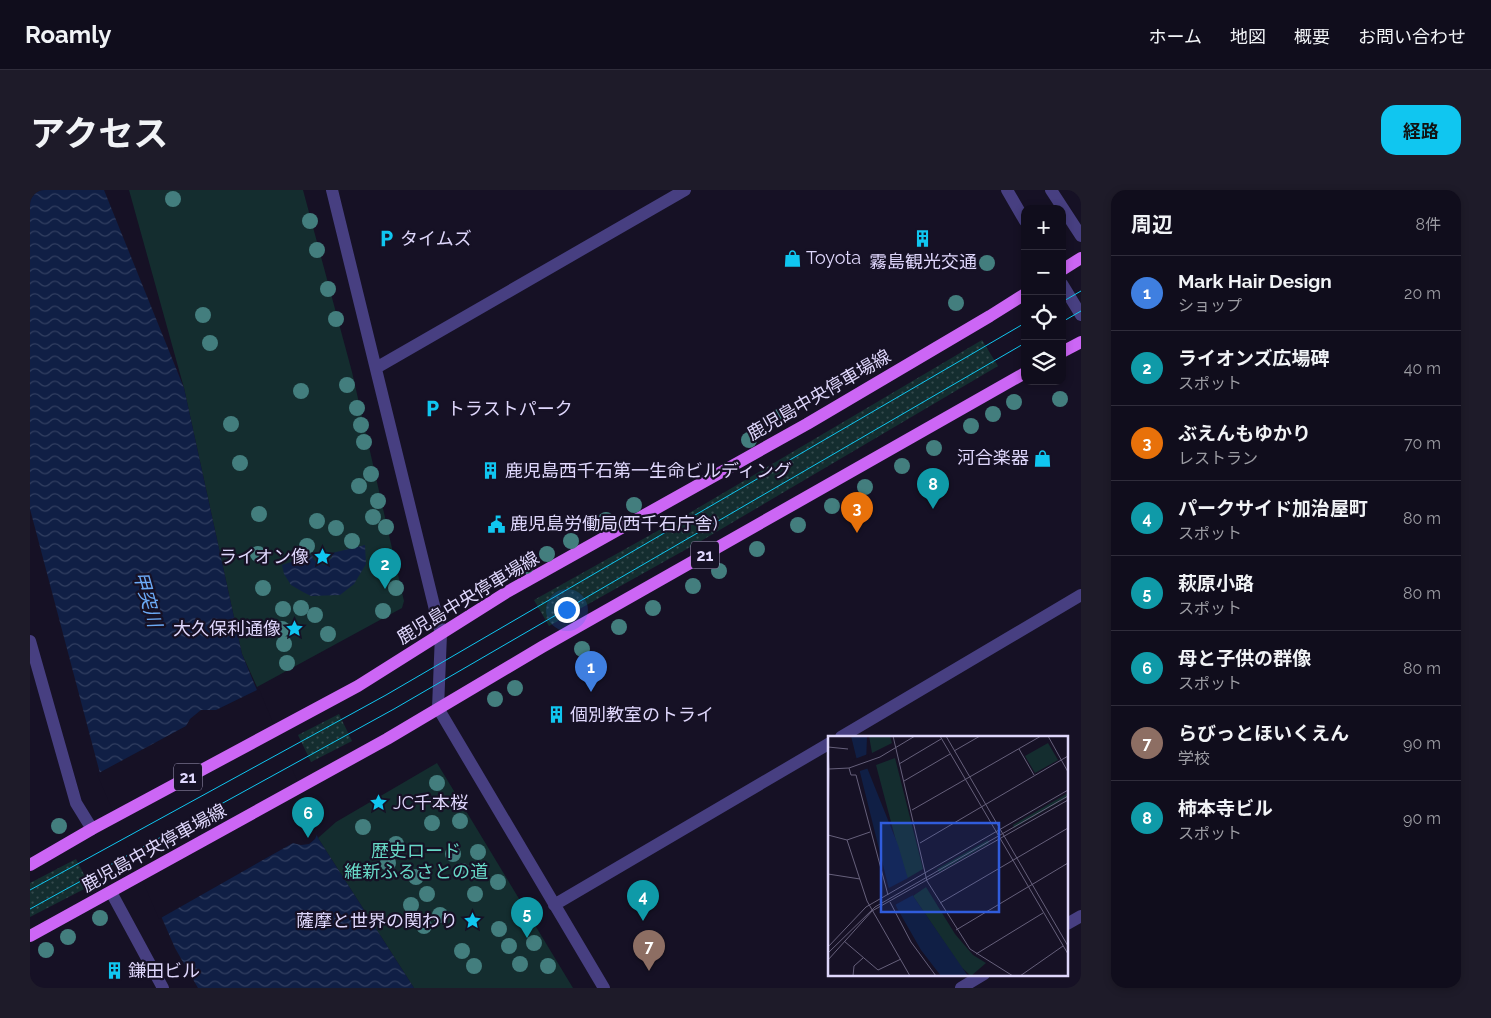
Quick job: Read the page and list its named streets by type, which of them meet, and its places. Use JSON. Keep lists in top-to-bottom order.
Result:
{
  "streets": {
    "main road": ["鹿児島中央停車場線", "21"]
  },
  "water": ["甲突川"],
  "parks": ["歴史ロード 維新ふるさとの道"],
  "places": {
    "parking": ["タイムズ", "トラストパーク"],
    "building": [
      "霧島観光交通",
      "鹿児島西千石第一生命ビルディング",
      "個別教室のトライ",
      "鎌田ビル"
    ],
    "shop": ["Toyota", "河合楽器"],
    "public building": ["鹿児島労働局(西千石庁舎)"],
    "place": [
      "ライオン像",
      "大久保利通像",
      "JC千本桜",
      "薩摩と世界の関わり"
    ]
  },
  "page": {
    "header": "Roamly",
    "nav": [
      "ホーム",
      "地図",
      "概要",
      "お問い合わせ"
    ],
    "title": "アクセス",
    "buttons": "経路",
    "heading": ["周辺", "8件"],
    "map_buttons": ["+", "−"],
    "list": [
      {
        "mark": "1",
        "name": "Mark Hair Design",
        "note": "ショップ",
        "value": "20 m"
      },
      {
        "mark": "2",
        "name": "ライオンズ広場碑",
        "note": "スポット",
        "value": "40 m"
      },
      {
        "mark": "3",
        "name": "ぶえんもゆかり",
        "note": "レストラン",
        "value": "70 m"
      },
      {
        "mark": "4",
        "name": "パークサイド加治屋町",
        "note": "スポット",
        "value": "80 m"
      },
      {
        "mark": "5",
        "name": "萩原小路",
        "note": "スポット",
        "value": "80 m"
      },
      {
        "mark": "6",
        "name": "母と子供の群像",
        "note": "スポット",
        "value": "80 m"
      },
      {
        "mark": "7",
        "name": "らびっとほいくえん",
        "note": "学校",
        "value": "90 m"
      },
      {
        "mark": "8",
        "name": "柿本寺ビル",
        "note": "スポット",
        "value": "90 m"
      }
    ],
    "pins": [
      "8",
      "3",
      "2",
      "1",
      "6",
      "4",
      "5",
      "7"
    ]
  }
}
